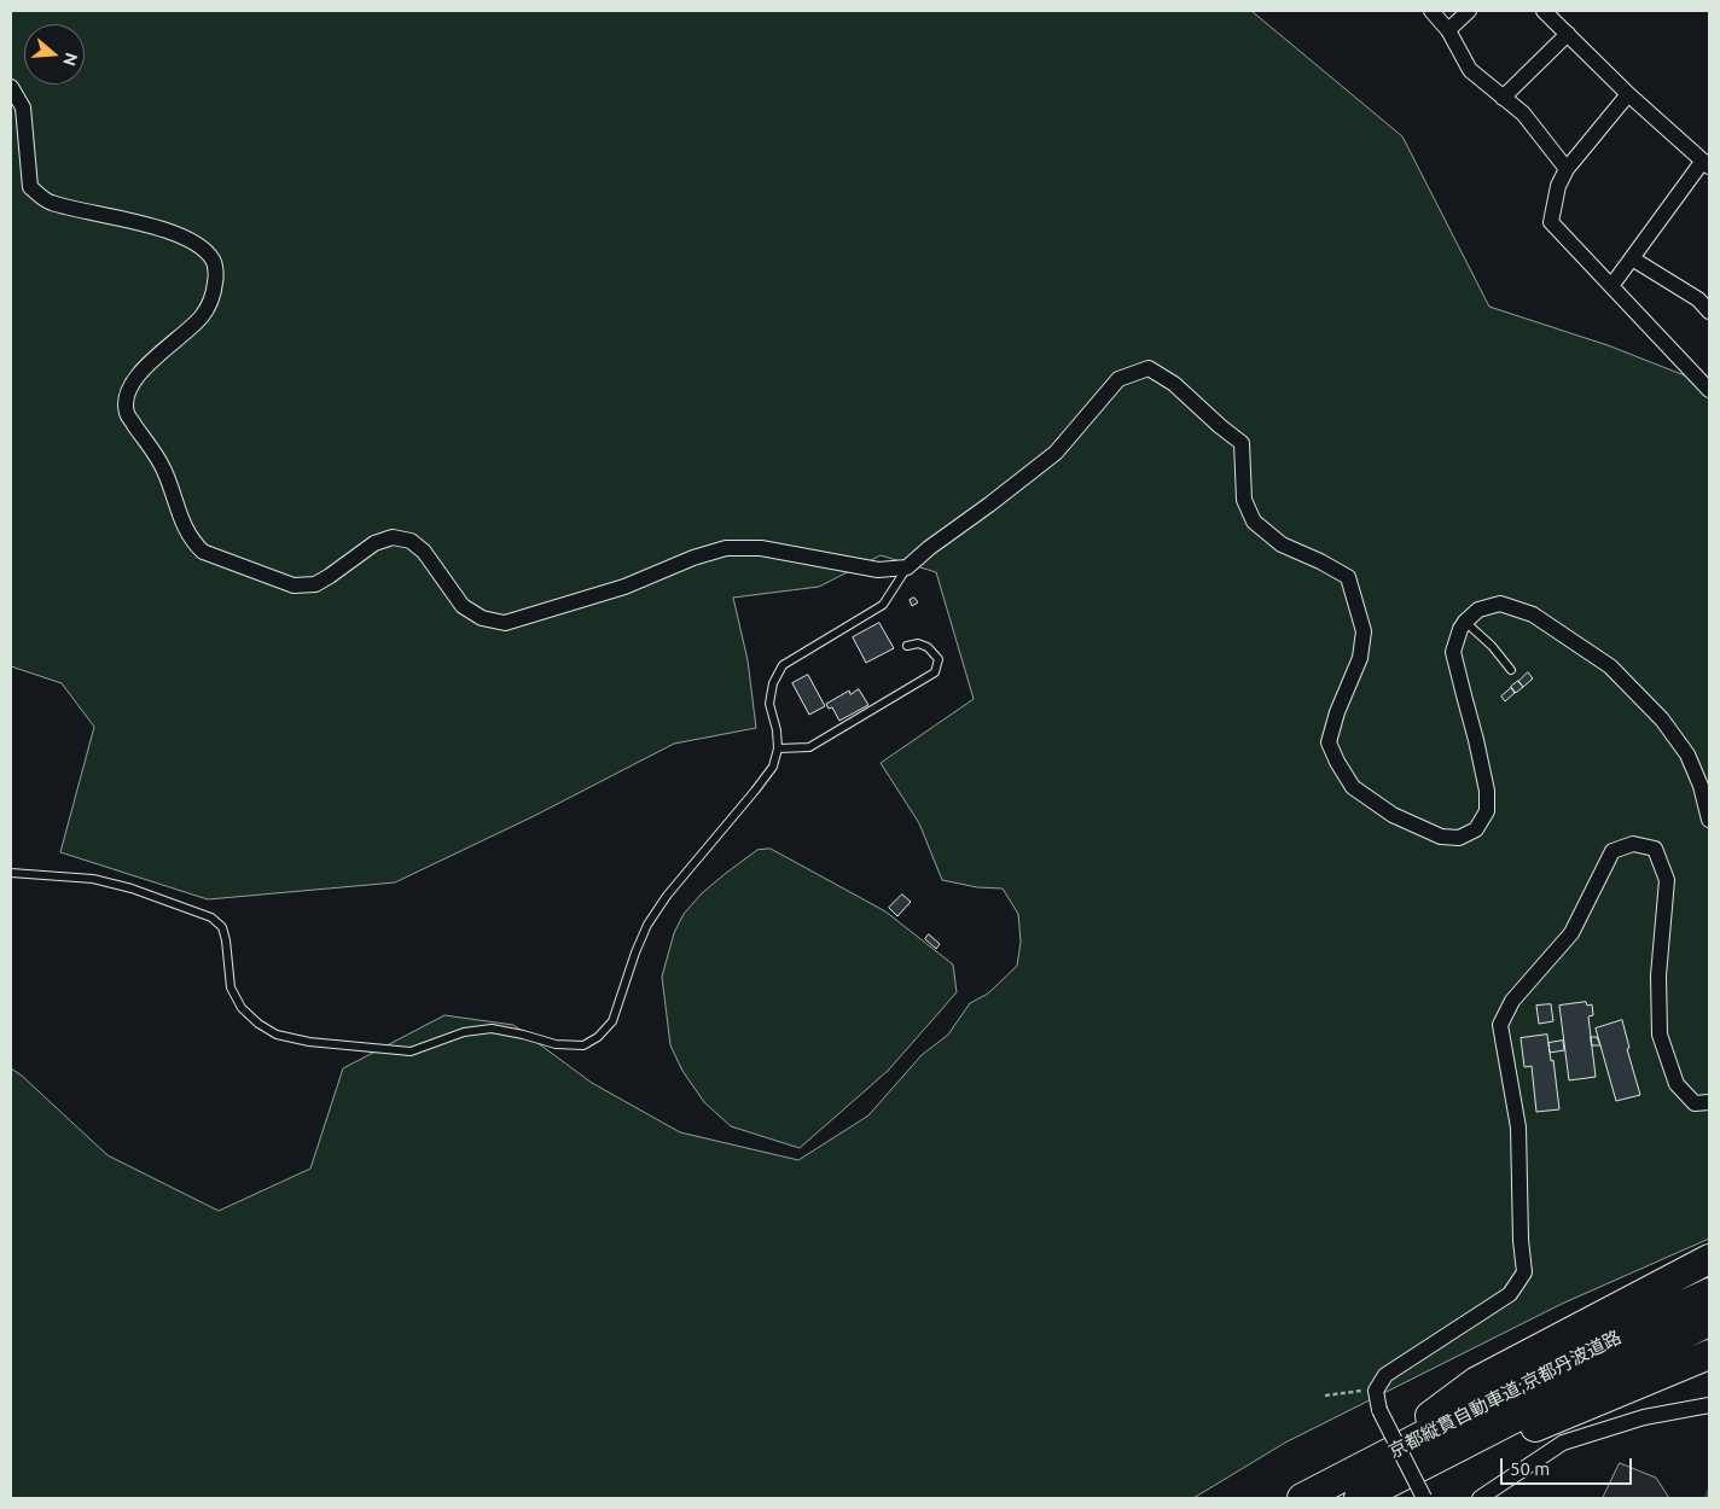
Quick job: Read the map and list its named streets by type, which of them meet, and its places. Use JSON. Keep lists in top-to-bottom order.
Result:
{
  "streets": {
    "highway": ["京都縦貫自動車道;京都丹波道路"]
  },
  "scale_bar": "50 m",
  "north": "right"
}
